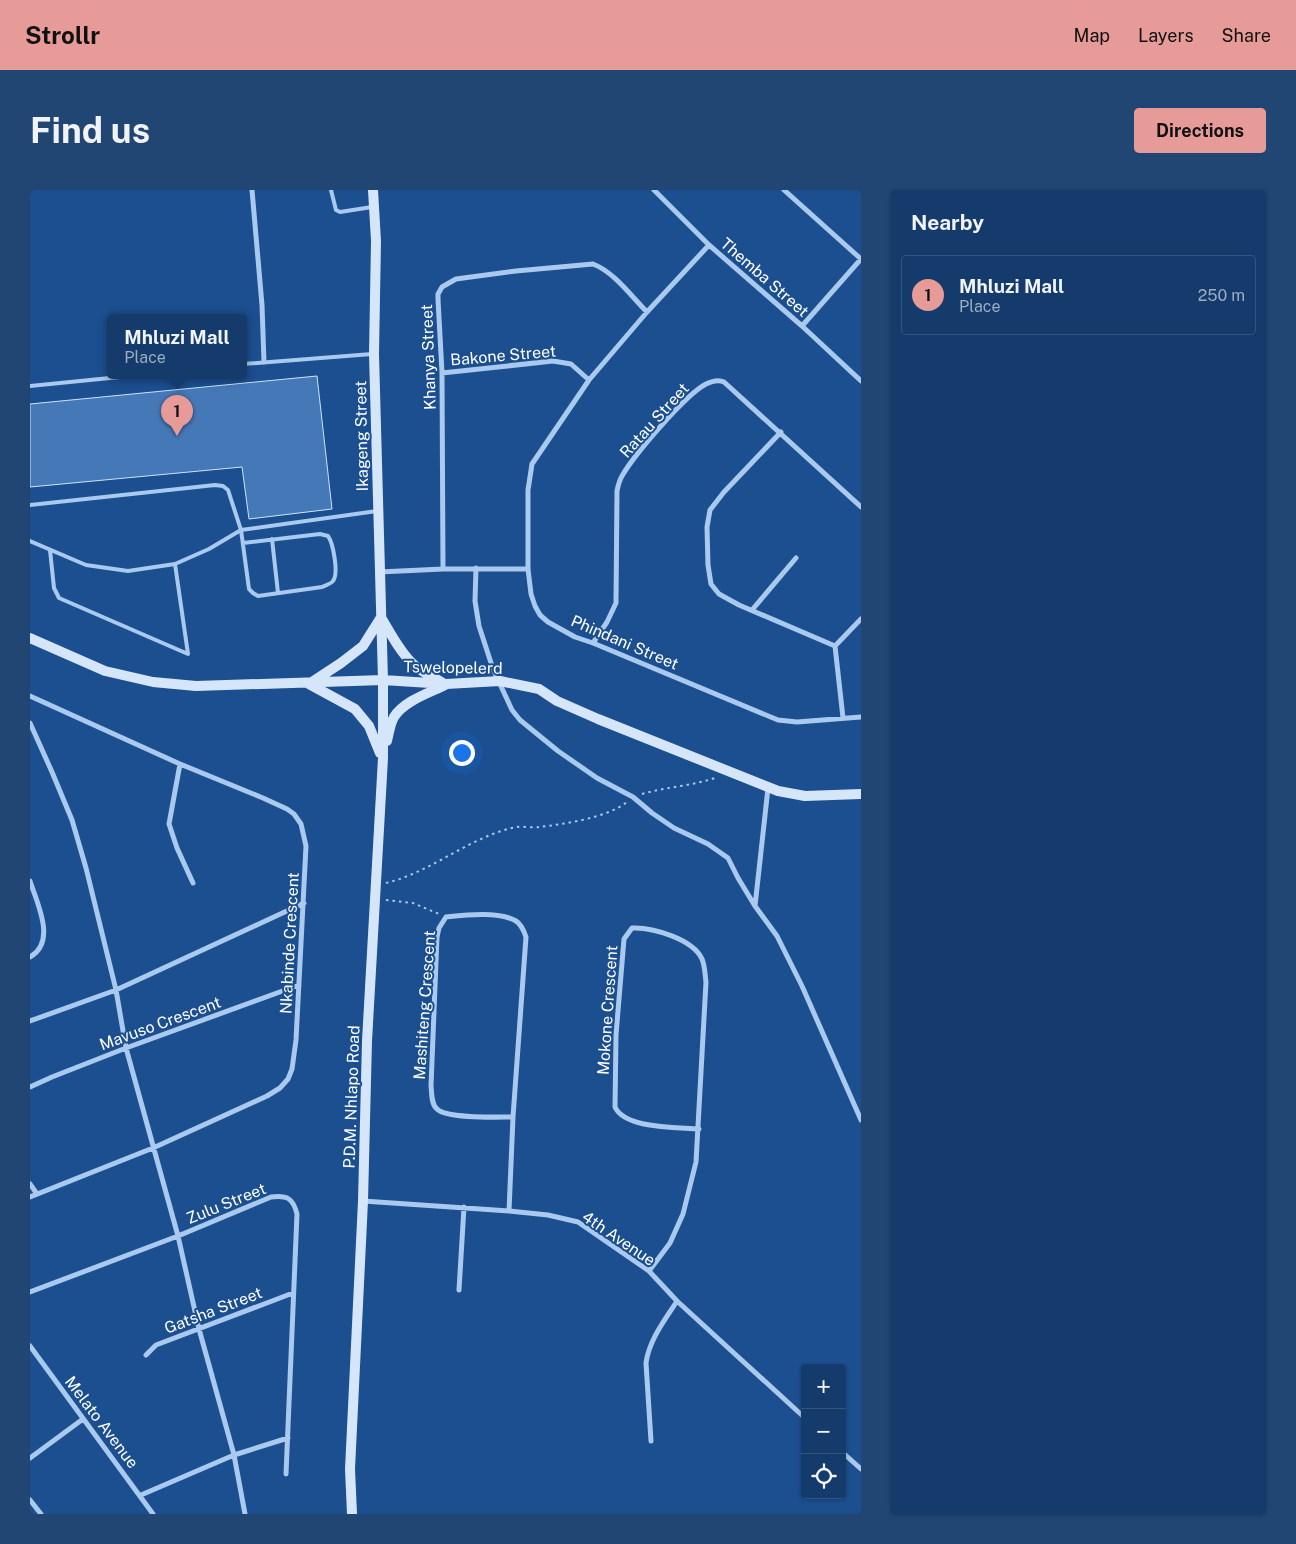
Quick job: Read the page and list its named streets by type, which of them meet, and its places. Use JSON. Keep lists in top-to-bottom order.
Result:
{
  "streets": {
    "street": [
      "Themba Street",
      "Bakone Street",
      "Khanya Street",
      "Ratau Street",
      "Ikageng Street",
      "Phindani Street",
      "Tswelopelerd",
      "Nkabinde Crescent",
      "Mashiteng Crescent",
      "Mokone Crescent",
      "Mavuso Crescent",
      "P.D.M. Nhlapo Road",
      "Zulu Street",
      "4th Avenue",
      "Gatsha Street",
      "Melato Avenue"
    ]
  },
  "crossings": [
    ["Themba Street", "Phindani Street"],
    ["Bakone Street", "Khanya Street"],
    ["Bakone Street", "Phindani Street"],
    ["Khanya Street", "Phindani Street"],
    ["Ratau Street", "Phindani Street"],
    ["Ikageng Street", "Tswelopelerd"],
    ["Ikageng Street", "P.D.M. Nhlapo Road"],
    ["Tswelopelerd", "P.D.M. Nhlapo Road"],
    ["Nkabinde Crescent", "Mavuso Crescent"],
    ["Mashiteng Crescent", "4th Avenue"],
    ["Mokone Crescent", "4th Avenue"],
    ["P.D.M. Nhlapo Road", "4th Avenue"],
    ["Zulu Street", "Gatsha Street"]
  ],
  "page": {
    "header": "Strollr",
    "nav": ["Map", "Layers", "Share"],
    "buttons": "Directions",
    "title": "Find us",
    "heading": "Nearby",
    "list": [
      {
        "mark": "1",
        "name": "Mhluzi Mall",
        "note": "Place",
        "value": "250 m"
      }
    ],
    "popup": ["Mhluzi Mall", "Place"],
    "pins": "1",
    "map_buttons": ["+", "−"]
  }
}
